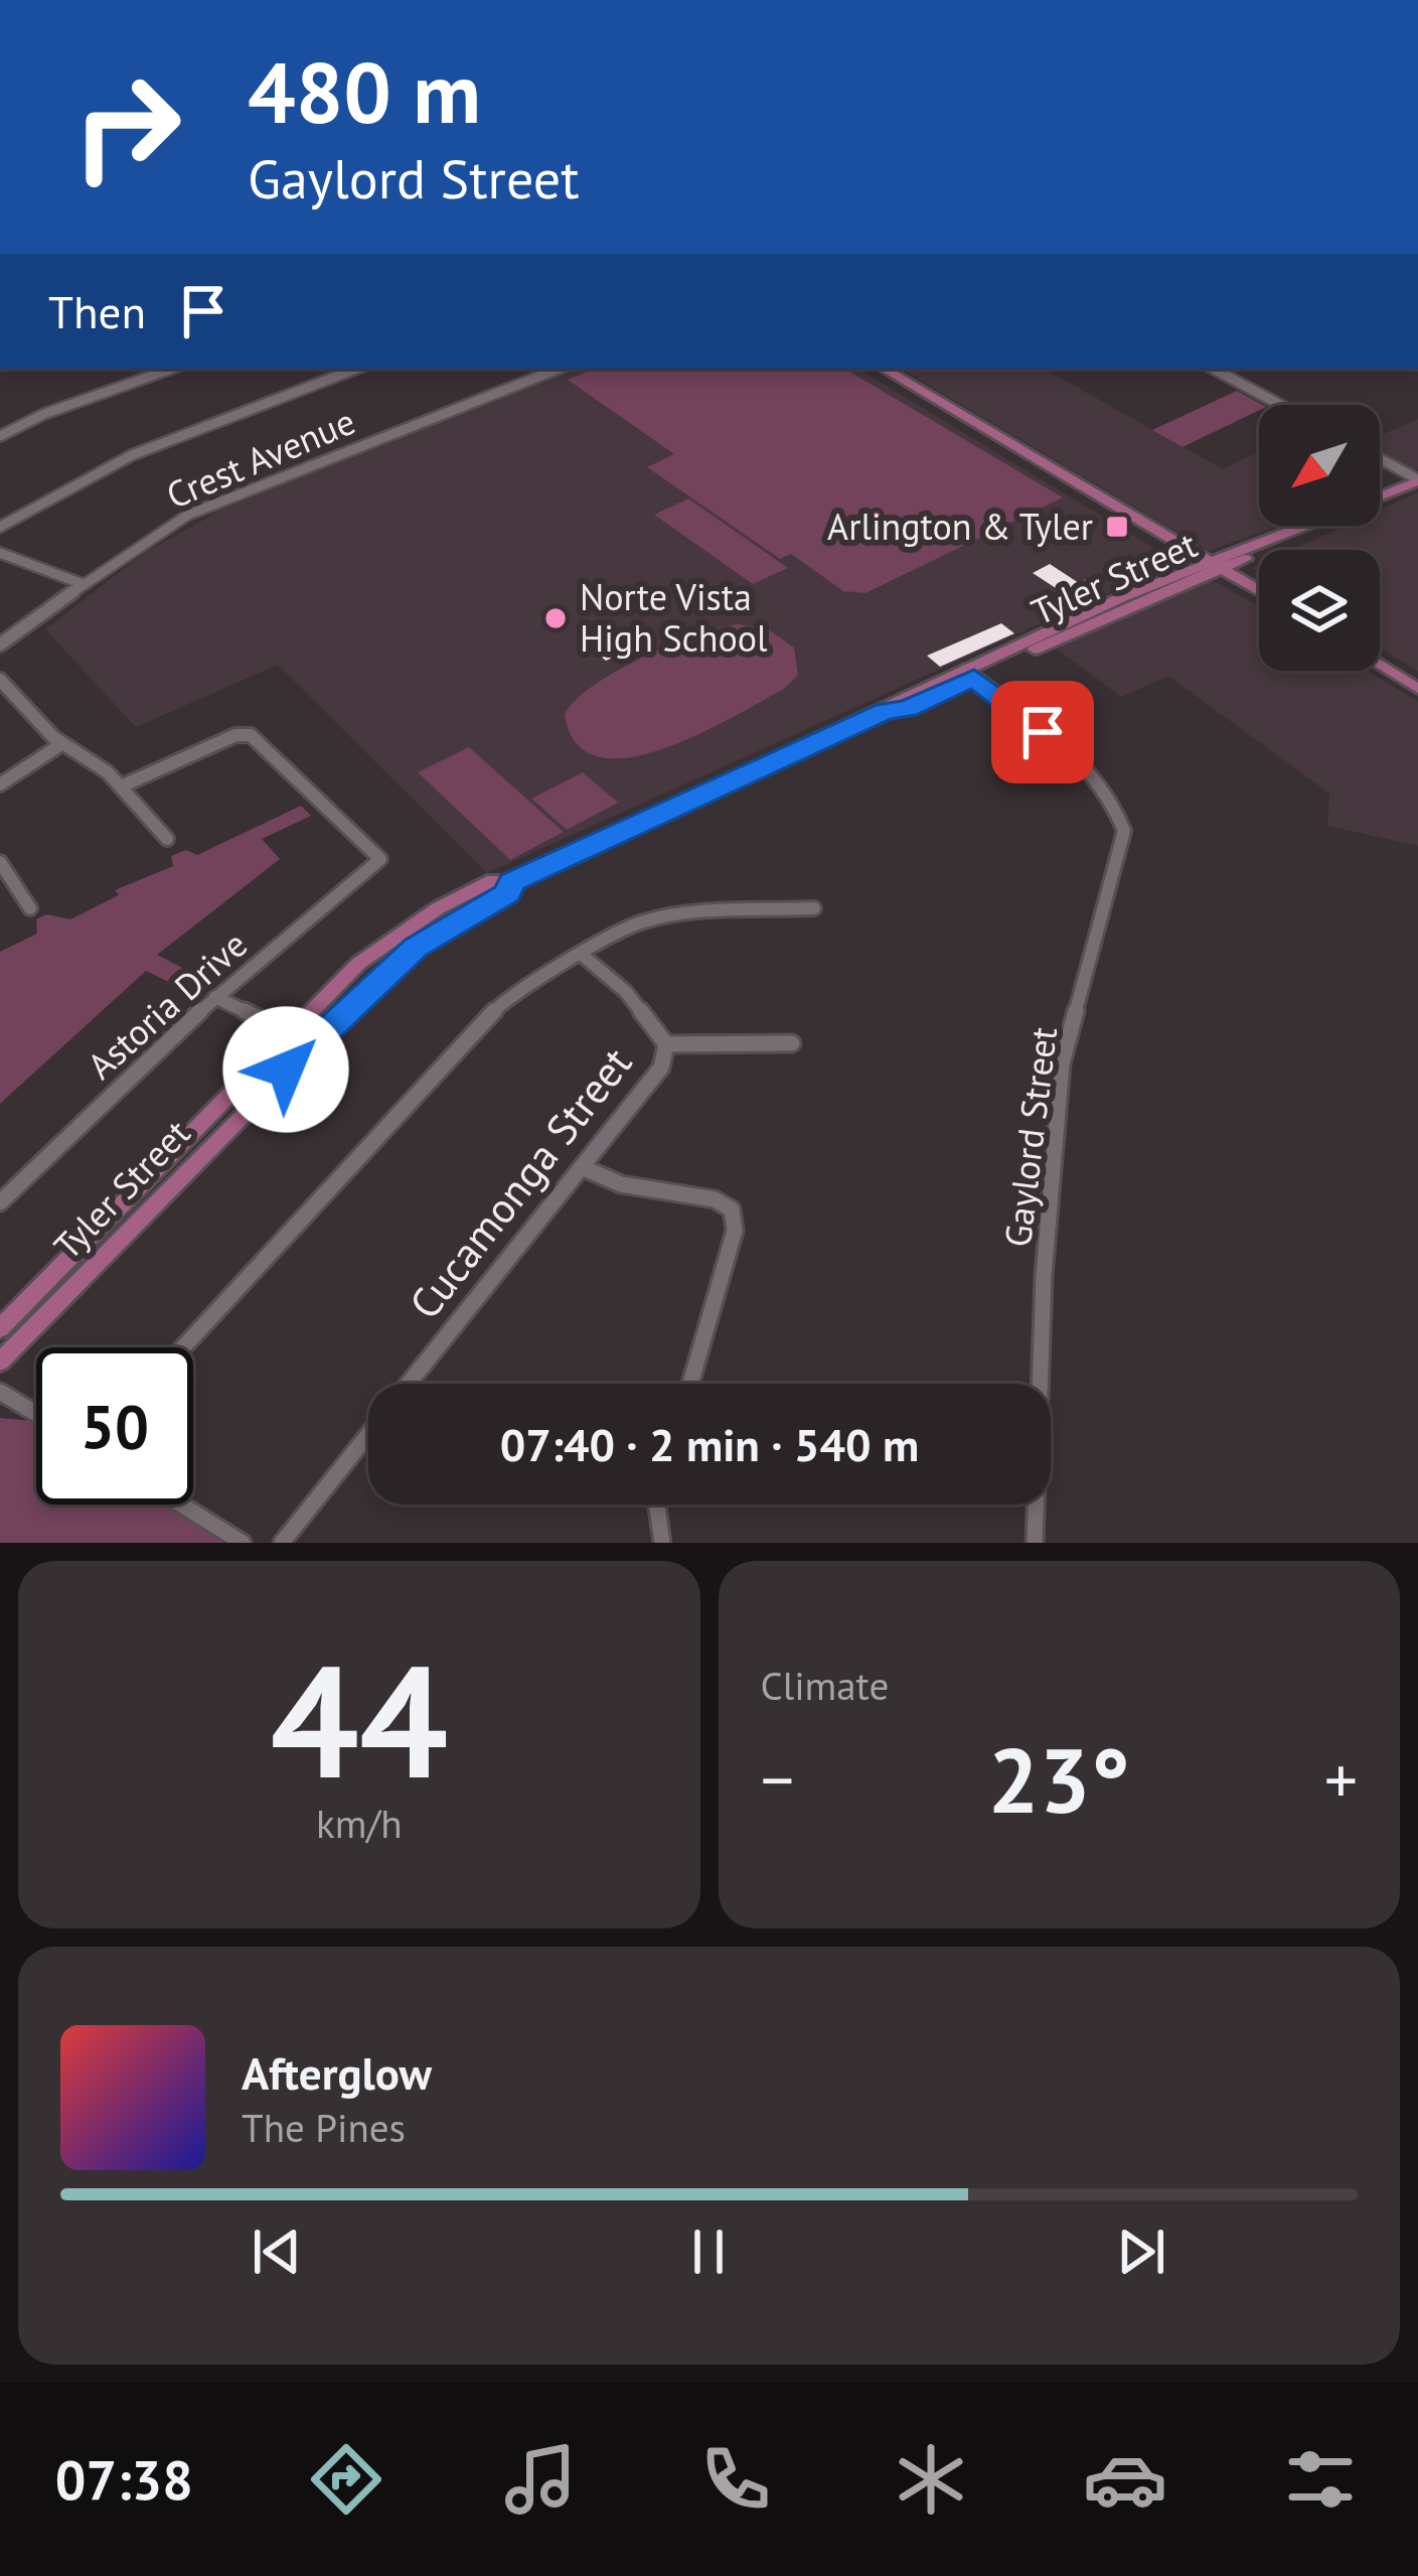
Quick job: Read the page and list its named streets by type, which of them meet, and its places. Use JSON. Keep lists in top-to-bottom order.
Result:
{
  "streets": {
    "main road": ["Tyler Street"],
    "street": [
      "Crest Avenue",
      "Astoria Drive",
      "Gaylord Street",
      "Cucamonga Street"
    ]
  },
  "crossings": [
    ["Tyler Street", "Gaylord Street"]
  ],
  "places": {
    "transit": ["Arlington & Tyler"],
    "other": ["Norte Vista High School"]
  },
  "north": "bottom left",
  "page": {
    "turn": ["480 m", "Gaylord Street"],
    "then": "Then",
    "limit": "50",
    "trip": "07:40 · 2 min · 540 m",
    "tile": [
      ["44", "km/h"],
      "Climate"
    ],
    "heat": ["−", "23°", "+"],
    "song": ["Afterglow", "The Pines"],
    "tabs": "07:38"
  }
}
